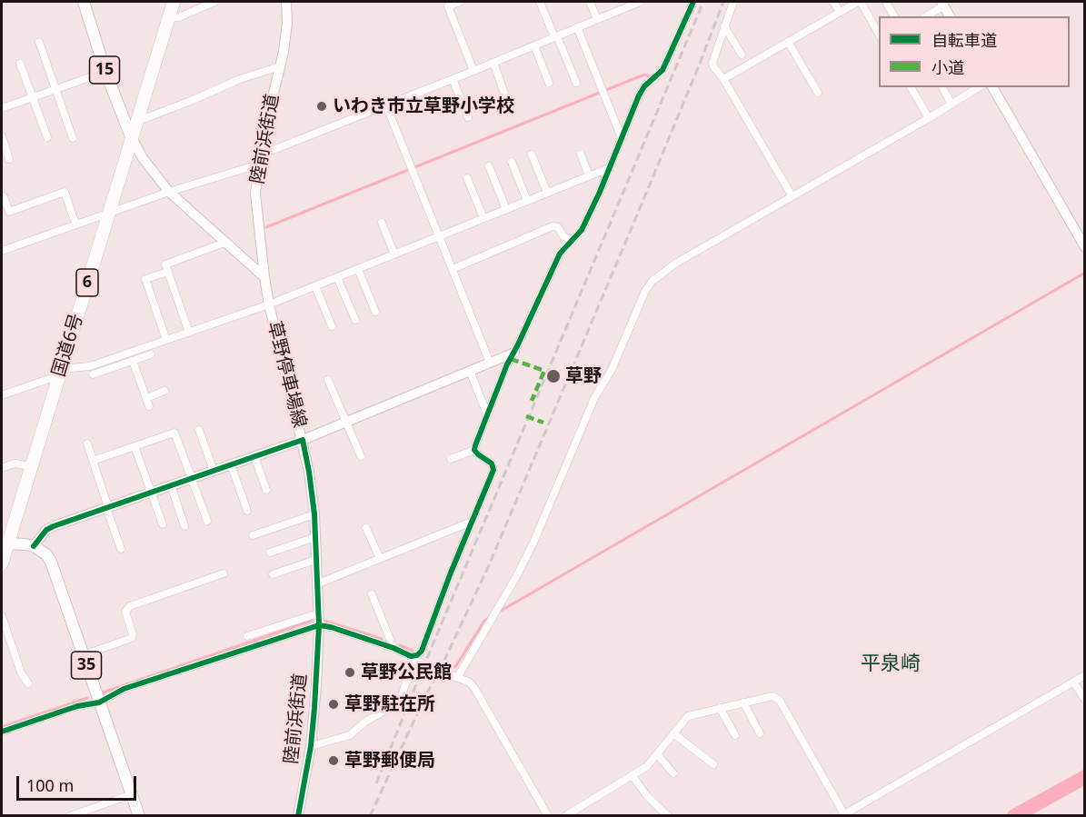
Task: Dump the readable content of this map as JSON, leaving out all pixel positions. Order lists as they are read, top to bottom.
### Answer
{
  "streets": {
    "highway": ["6", "国道6号"],
    "main road": ["15", "35"],
    "street": ["陸前浜街道", "草野停車場線"]
  },
  "crossings": [
    ["15", "国道6号"],
    ["陸前浜街道", "草野停車場線"]
  ],
  "districts": ["平泉崎"],
  "places": [
    "いわき市立草野小学校",
    "草野",
    "草野公民館",
    "草野駐在所",
    "草野郵便局"
  ],
  "legend": ["自転車道", "小道"],
  "scale_bar": "100 m"
}
